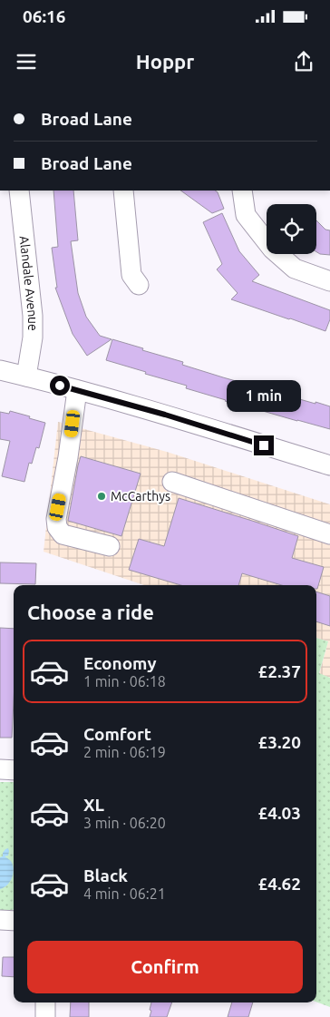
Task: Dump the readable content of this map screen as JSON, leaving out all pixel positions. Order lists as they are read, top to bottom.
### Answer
{
  "streets": {
    "street": ["Alandale Avenue"]
  },
  "places": ["McCarthys"],
  "page": {
    "status": "06:16",
    "header": "Hoppr",
    "banner": ["Broad Lane", "Broad Lane"],
    "bubble": "1 min",
    "heading": "Choose a ride",
    "list": [
      {
        "name": "Economy",
        "note": "1 min · 06:18",
        "value": "£2.37"
      },
      {
        "name": "Comfort",
        "note": "2 min · 06:19",
        "value": "£3.20"
      },
      {
        "name": "XL",
        "note": "3 min · 06:20",
        "value": "£4.03"
      },
      {
        "name": "Black",
        "note": "4 min · 06:21",
        "value": "£4.62"
      }
    ],
    "buttons": "Confirm"
  }
}
